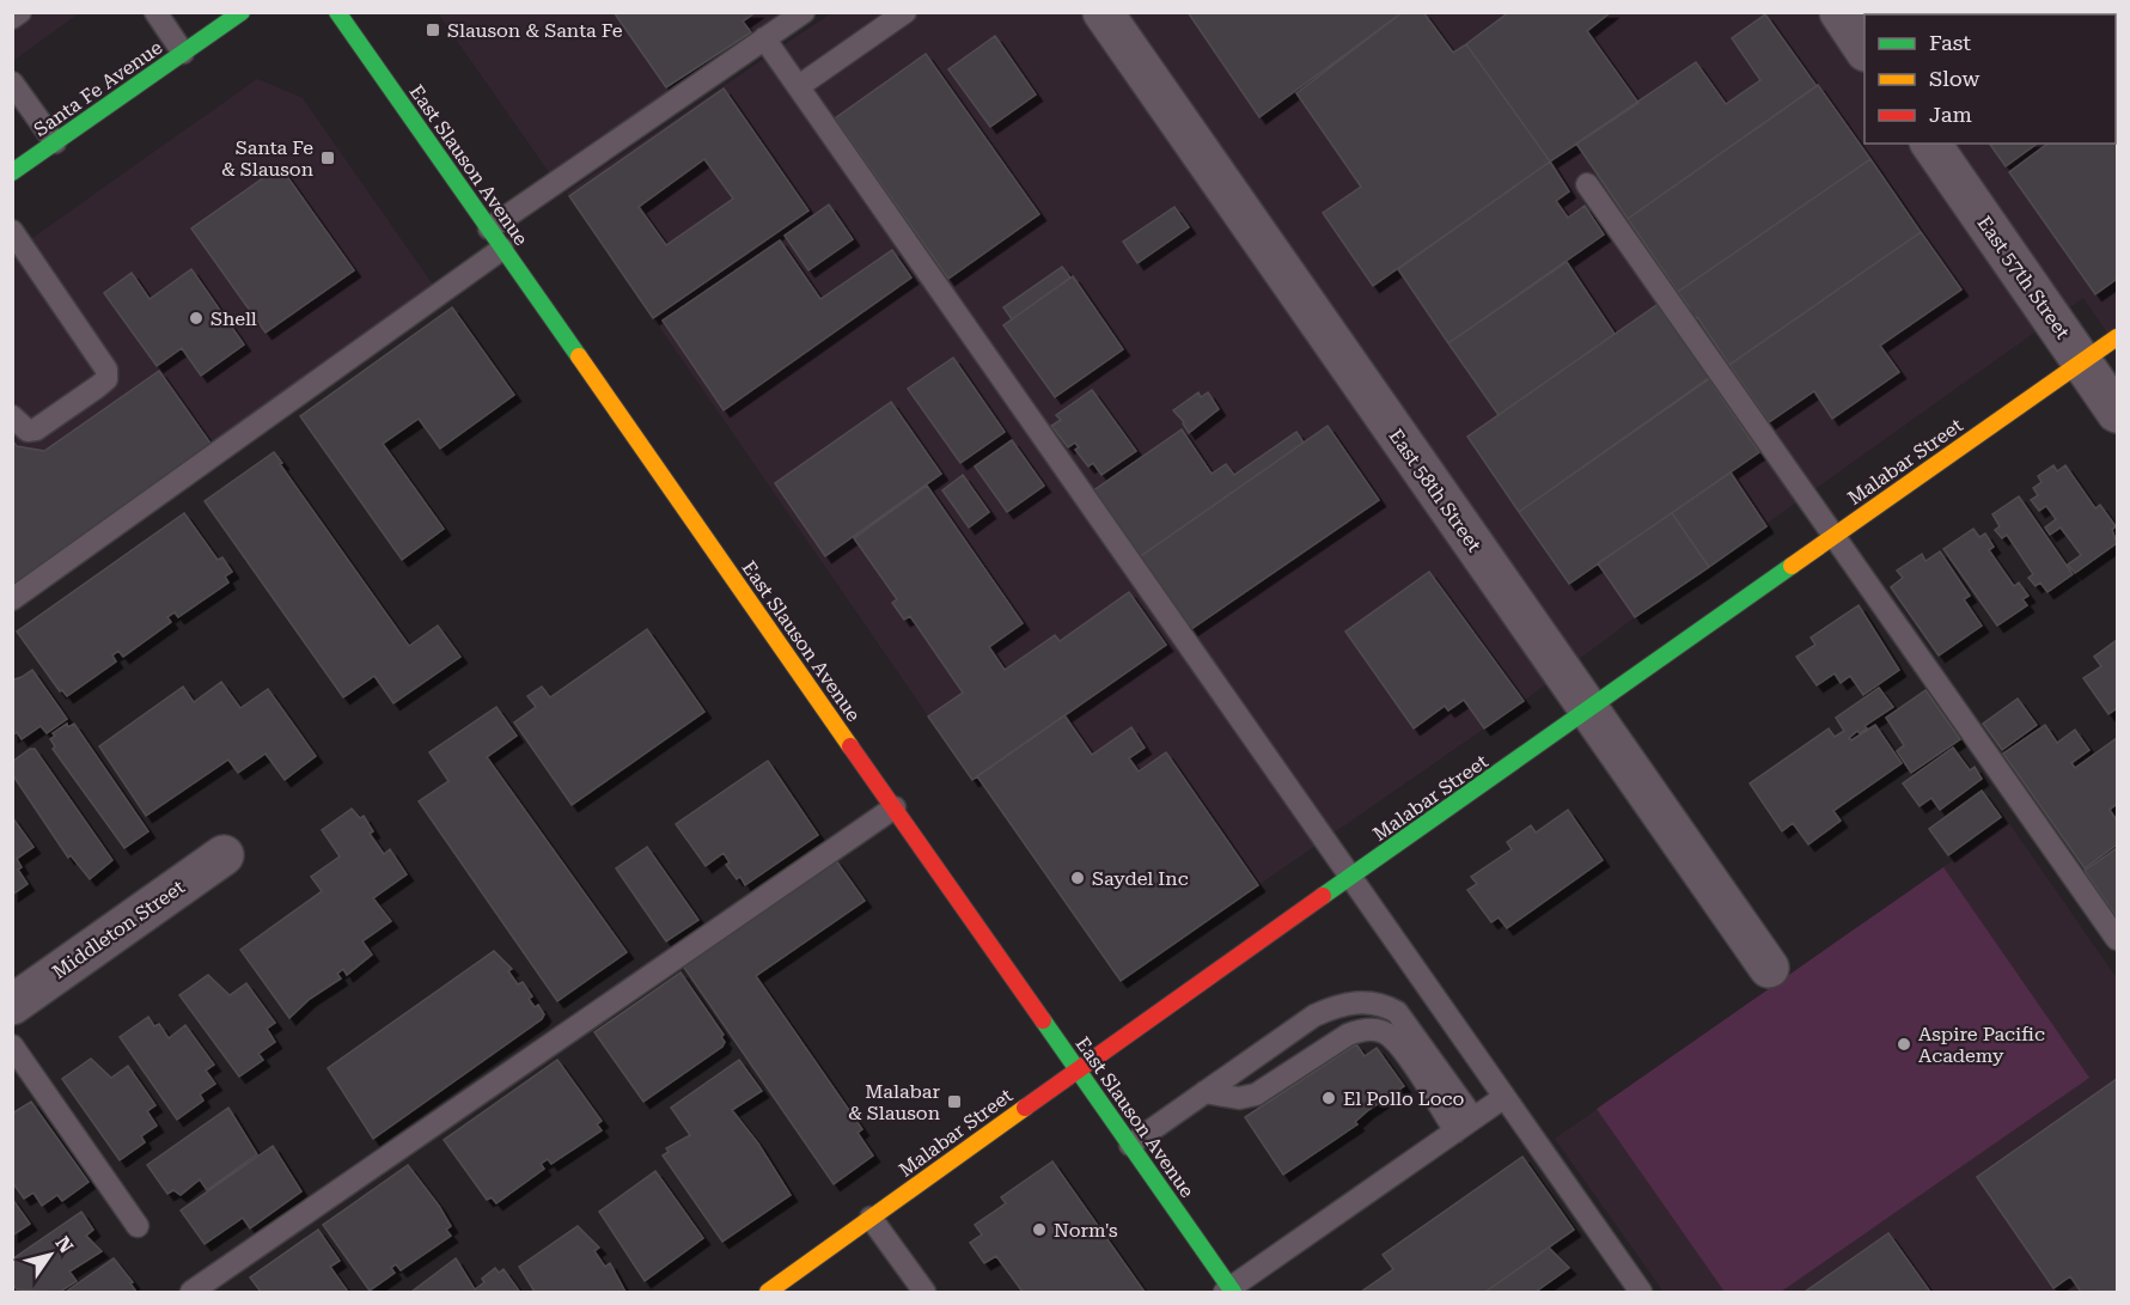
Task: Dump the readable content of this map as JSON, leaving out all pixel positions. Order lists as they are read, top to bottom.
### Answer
{
  "streets": {
    "main road": ["Santa Fe Avenue", "East Slauson Avenue", "Malabar Street"],
    "street": ["East 57th Street", "East 58th Street", "Middleton Street"]
  },
  "crossings": [
    ["East Slauson Avenue", "Malabar Street"],
    ["East 57th Street", "Malabar Street"],
    ["Malabar Street", "East 58th Street"]
  ],
  "places": {
    "transit": ["Slauson & Santa Fe", "Santa Fe & Slauson", "Malabar & Slauson"],
    "other": [
      "Shell",
      "Saydel Inc",
      "Aspire Pacific Academy",
      "El Pollo Loco",
      "Norm's"
    ]
  },
  "legend": ["Fast", "Slow", "Jam"],
  "north": "top right"
}
